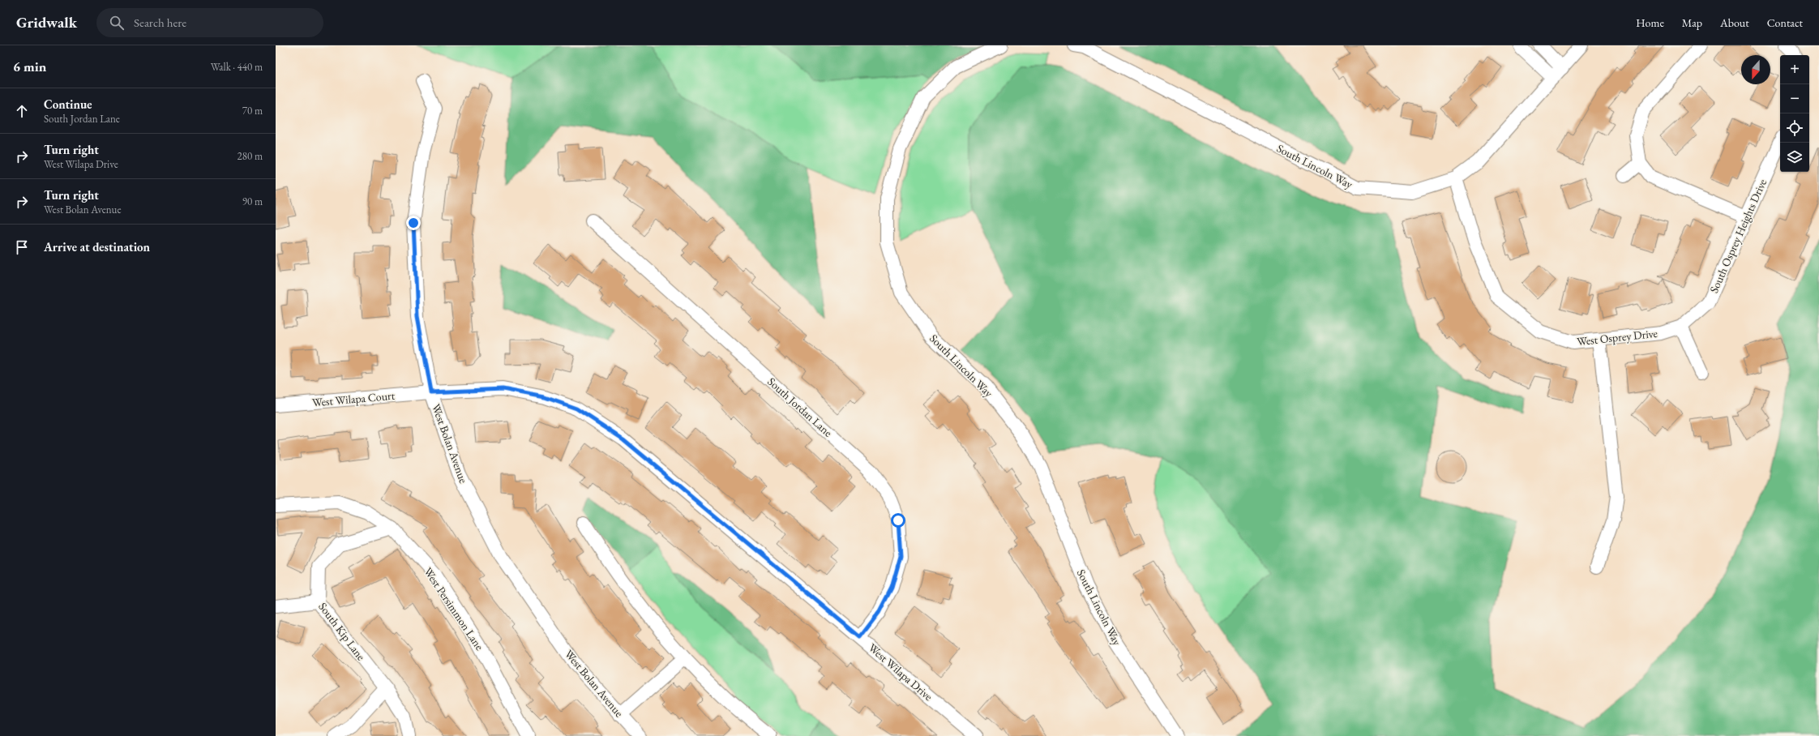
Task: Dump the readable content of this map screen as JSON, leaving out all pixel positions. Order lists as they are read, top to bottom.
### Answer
{
  "streets": {
    "street": [
      "South Lincoln Way",
      "South Osprey Heights Drive",
      "West Osprey Drive",
      "West Wilapa Court",
      "South Jordan Lane",
      "West Bolan Avenue",
      "West Persimmon Lane",
      "South Kip Lane",
      "West Wilapa Drive"
    ]
  },
  "crossings": [
    ["South Lincoln Way", "West Osprey Drive"],
    ["South Osprey Heights Drive", "West Osprey Drive"],
    ["West Wilapa Court", "West Bolan Avenue"],
    ["West Wilapa Court", "West Wilapa Drive"],
    ["South Jordan Lane", "West Wilapa Drive"],
    ["West Bolan Avenue", "West Wilapa Drive"],
    ["West Persimmon Lane", "South Kip Lane"]
  ],
  "north": "bottom",
  "page": {
    "header": "Gridwalk",
    "search": "Search here",
    "nav": [
      "Home",
      "Map",
      "About",
      "Contact"
    ],
    "heading": ["6 min", "Walk · 440 m"],
    "map_buttons": ["+", "−"],
    "list": [
      ["Continue", "South Jordan Lane", "70 m"],
      ["Turn right", "West Wilapa Drive", "280 m"],
      ["Turn right", "West Bolan Avenue", "90 m"],
      "Arrive at destination"
    ]
  }
}
